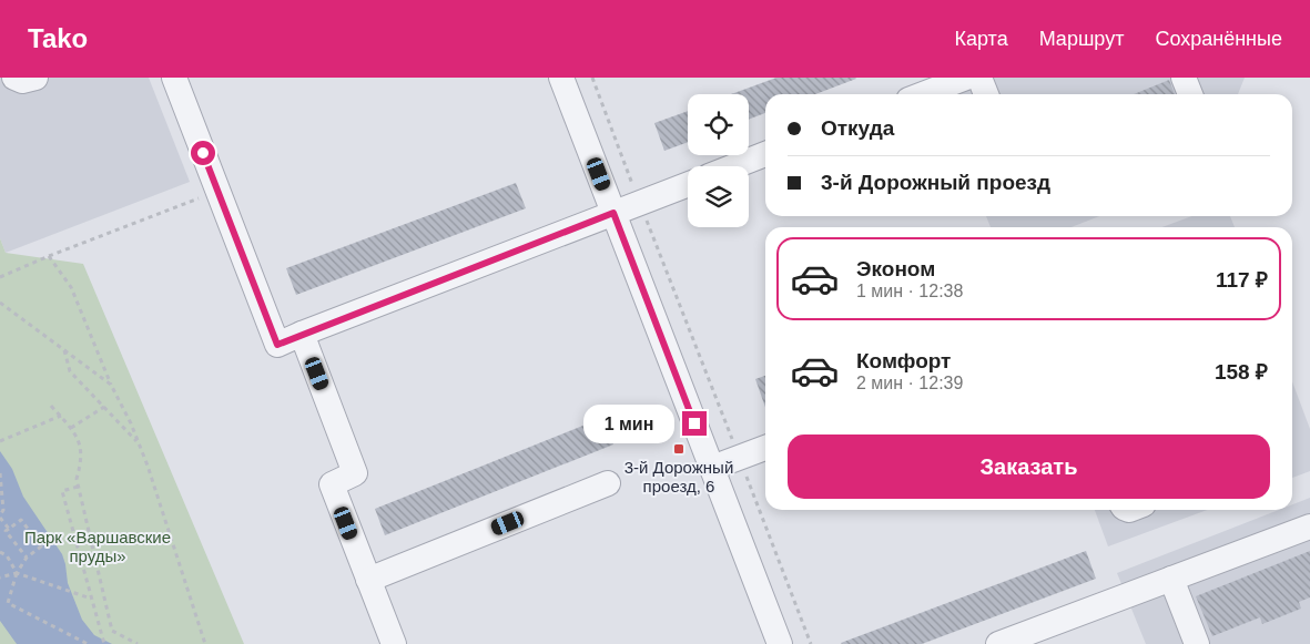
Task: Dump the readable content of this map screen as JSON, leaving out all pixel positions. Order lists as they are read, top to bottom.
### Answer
{
  "parks": ["Парк «Варшавские пруды»"],
  "places": {
    "transit": ["3-й Дорожный проезд, 6"]
  },
  "page": {
    "header": "Tako",
    "nav": ["Карта", "Маршрут", "Сохранённые"],
    "banner": ["Откуда", "3-й Дорожный проезд"],
    "list": [
      {
        "name": "Эконом",
        "note": "1 мин · 12:38",
        "value": "117 ₽"
      },
      {
        "name": "Комфорт",
        "note": "2 мин · 12:39",
        "value": "158 ₽"
      }
    ],
    "bubble": "1 мин",
    "buttons": "Заказать"
  }
}
